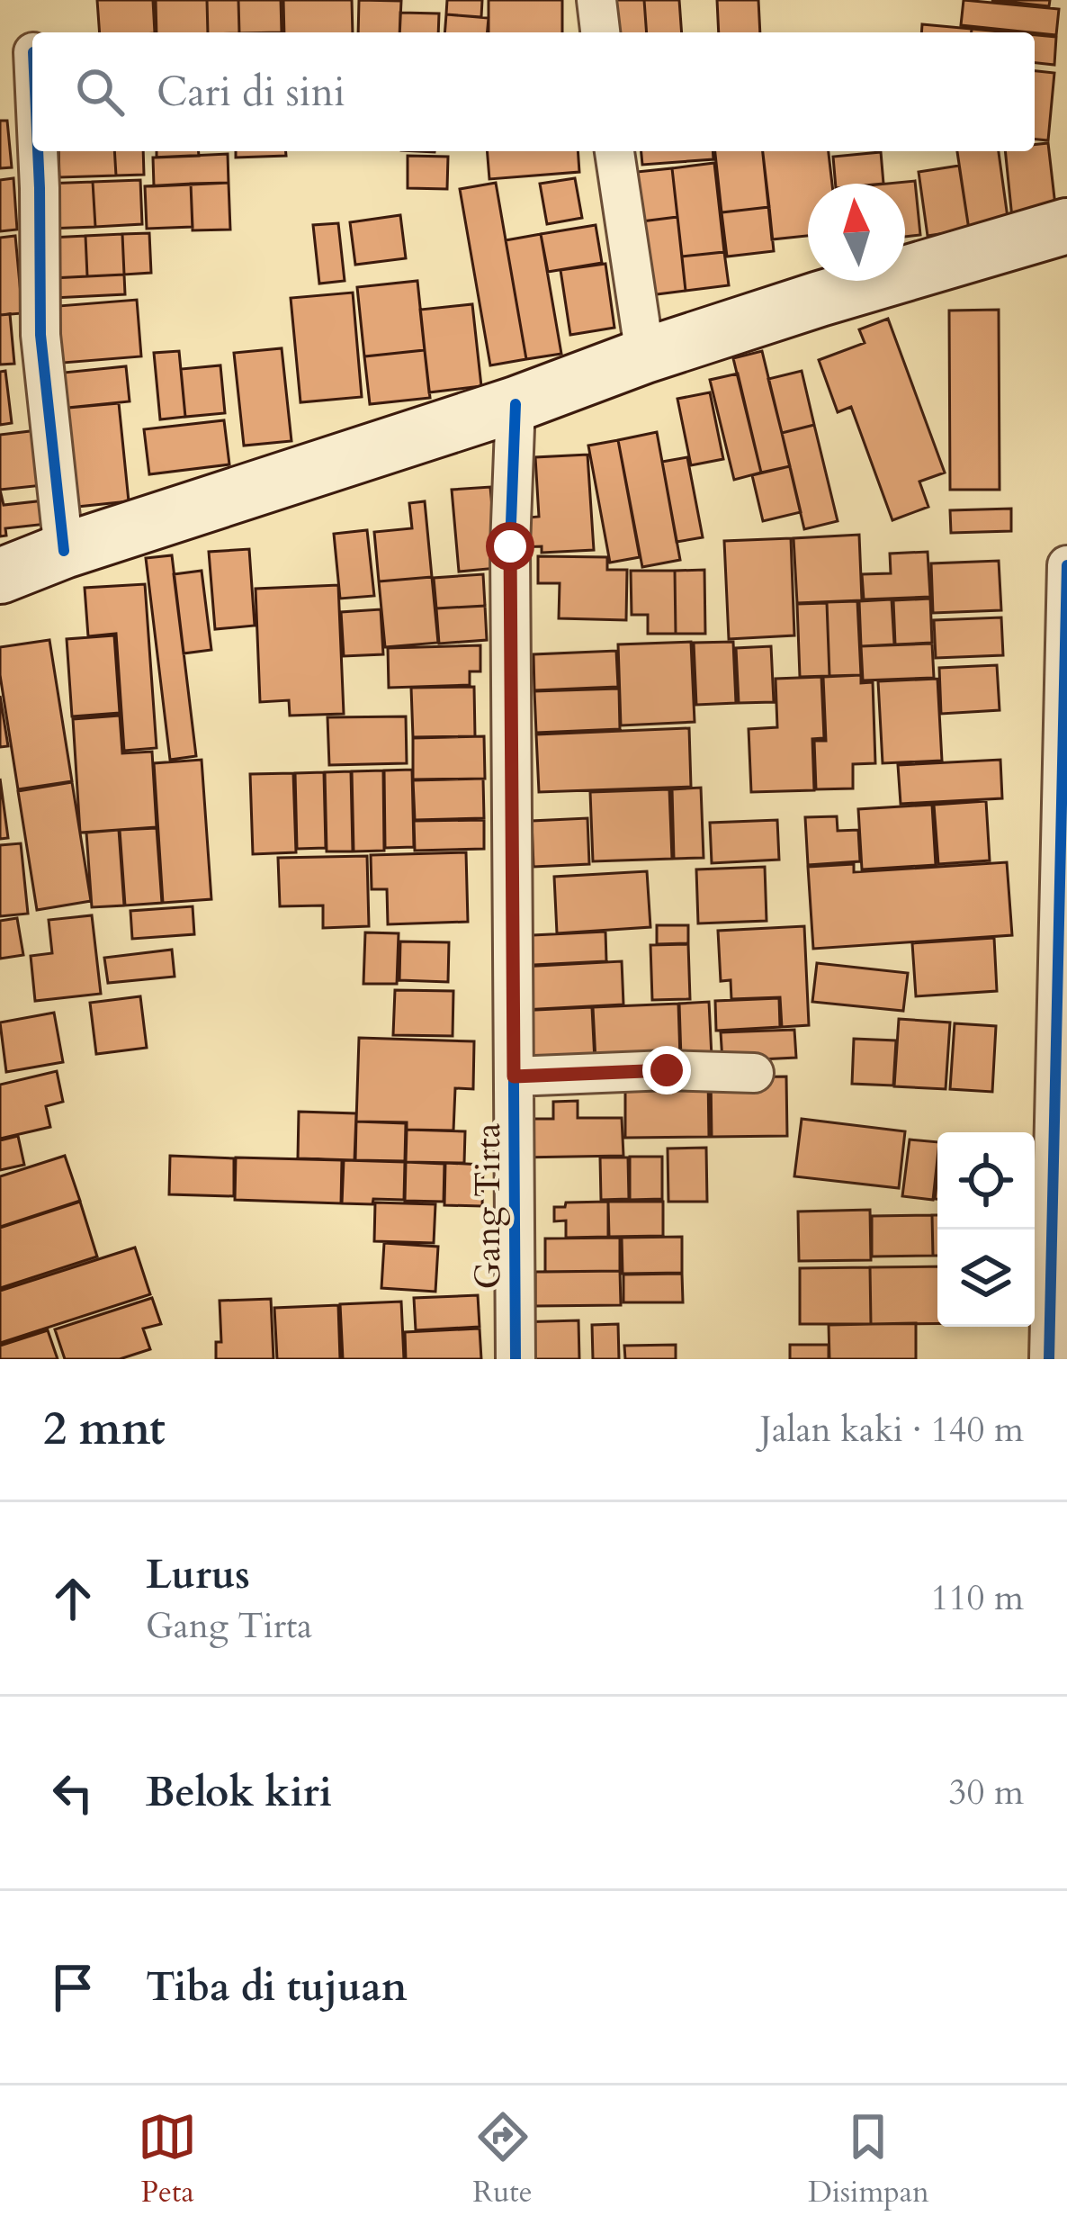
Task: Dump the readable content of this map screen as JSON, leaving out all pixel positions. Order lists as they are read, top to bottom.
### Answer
{
  "streets": {
    "street": ["Gang Tirta"]
  },
  "north": "top",
  "page": {
    "search": "Cari di sini",
    "heading": ["2 mnt", "Jalan kaki · 140 m"],
    "list": [
      ["Lurus", "Gang Tirta", "110 m"],
      ["Belok kiri", "30 m"],
      "Tiba di tujuan"
    ],
    "nav": ["Peta", "Rute", "Disimpan"]
  }
}
